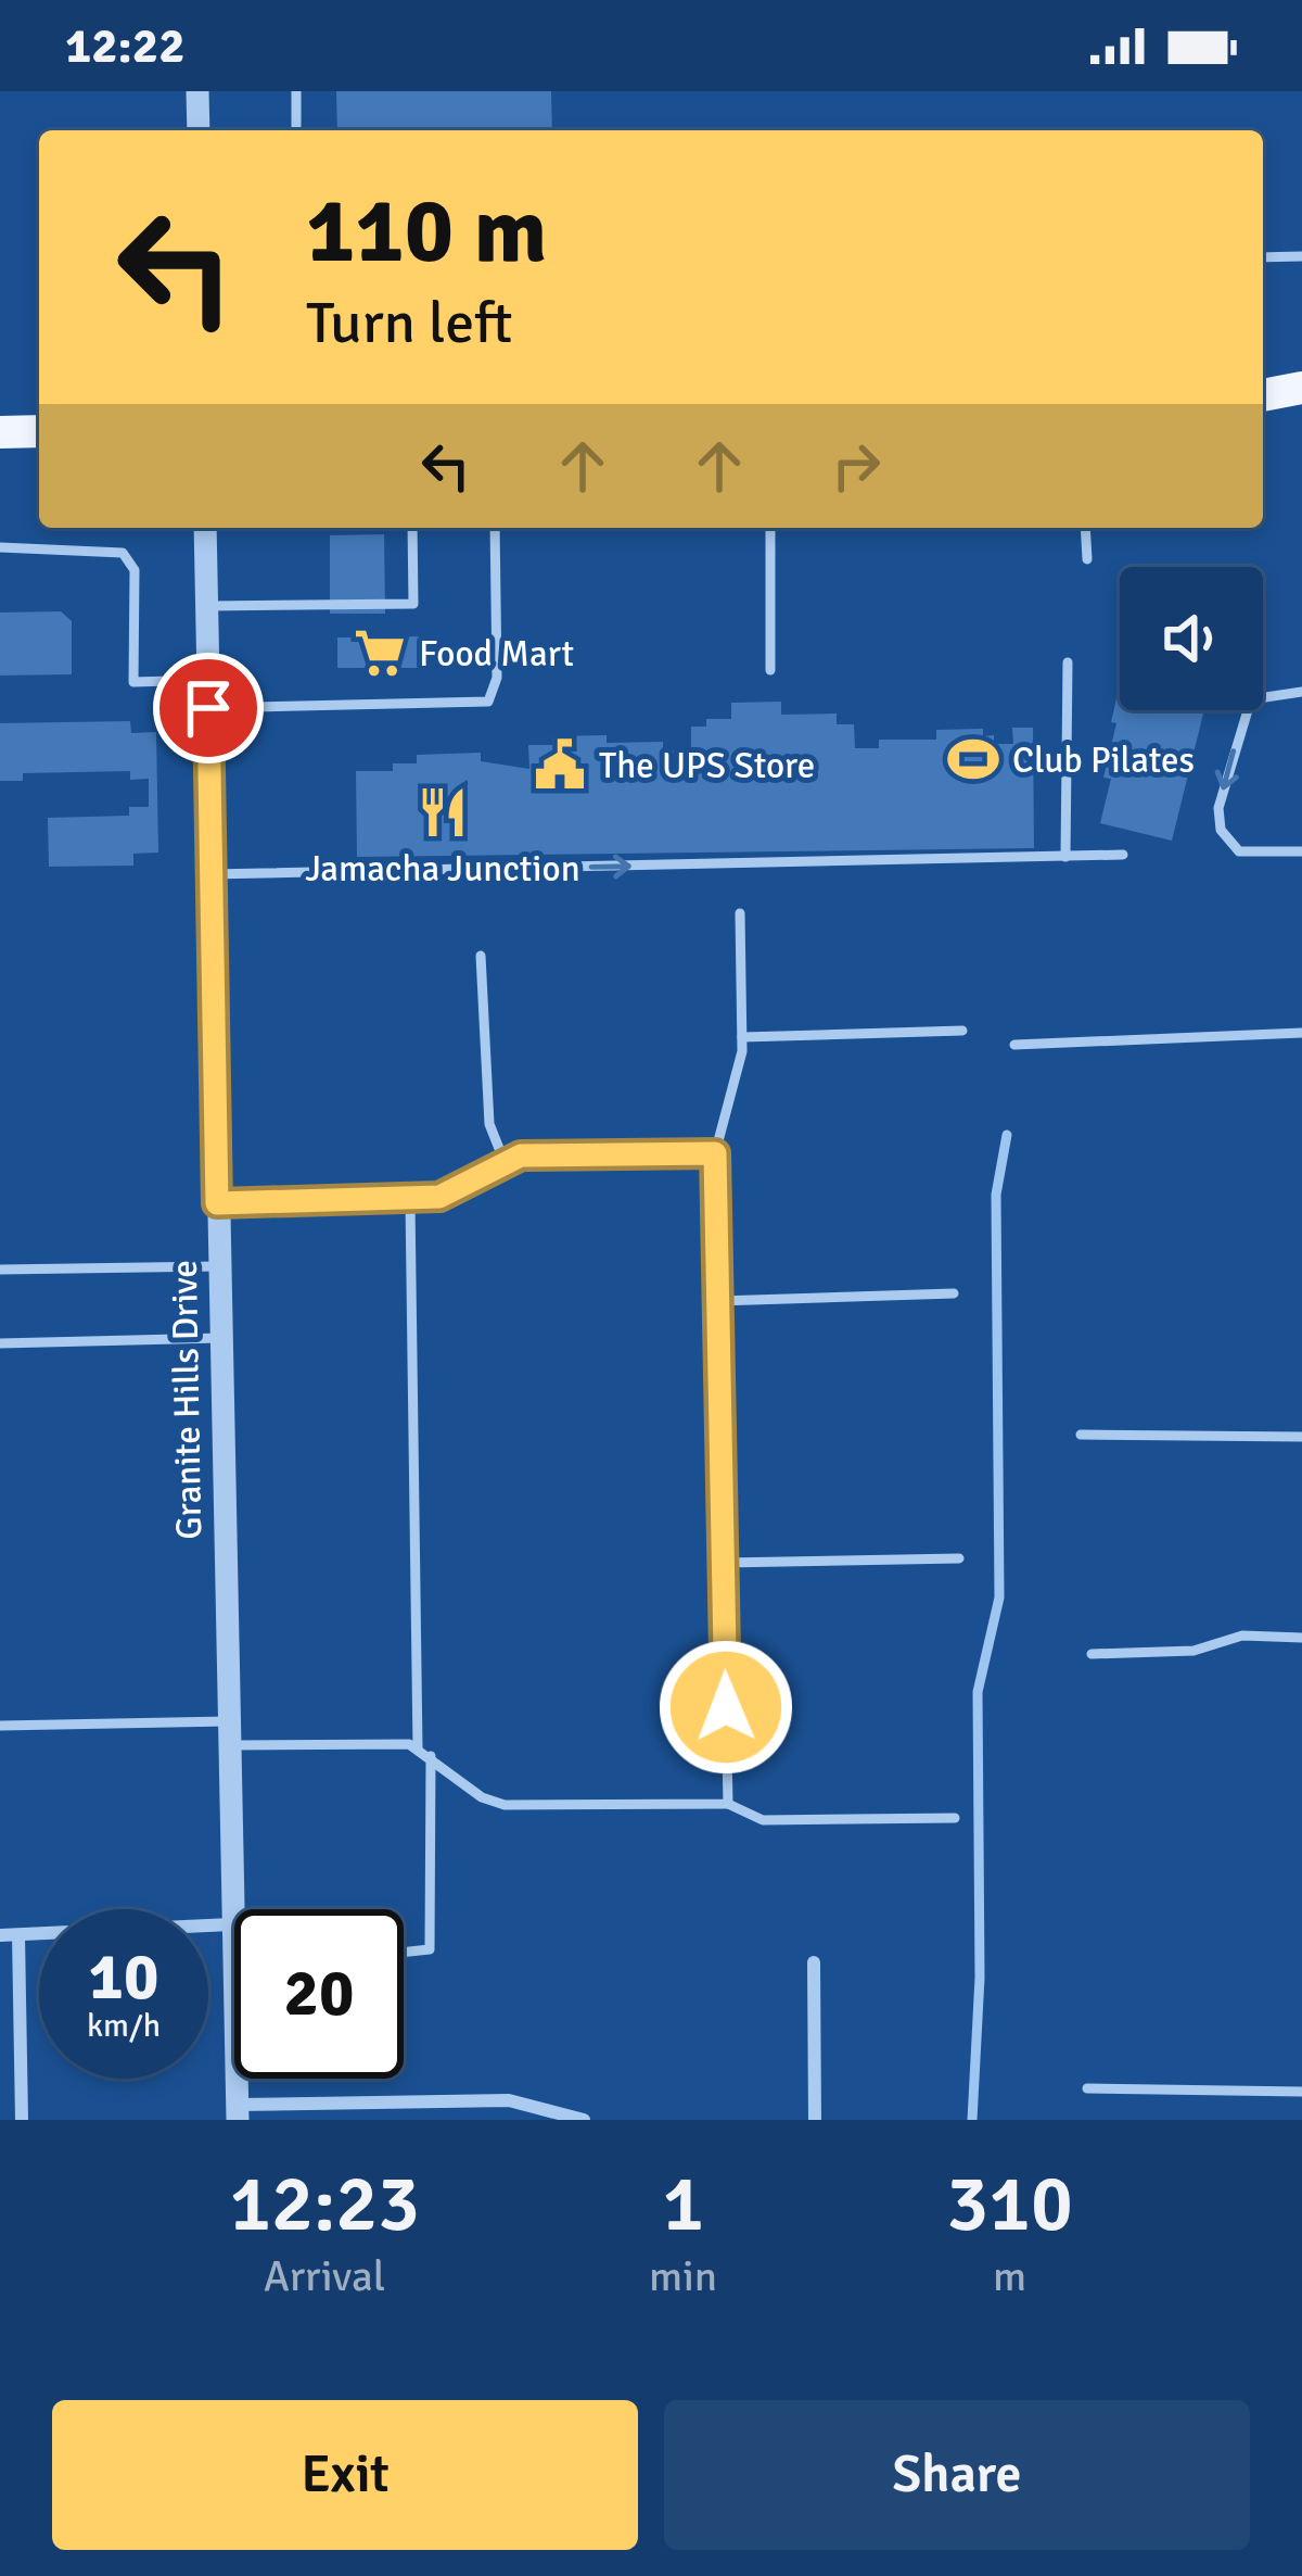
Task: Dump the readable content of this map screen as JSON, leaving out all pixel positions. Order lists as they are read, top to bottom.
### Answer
{
  "streets": {
    "street": ["Granite Hills Drive"]
  },
  "places": {
    "supermarket": ["Food Mart"],
    "sports": ["Club Pilates"],
    "public building": ["The UPS Store"],
    "restaurant": ["Jamacha Junction"]
  },
  "page": {
    "status": "12:22",
    "turn": ["110 m", "Turn left"],
    "speed": "10 km/h",
    "limit": "20",
    "eta": [
      "12:23",
      "Arrival",
      "1",
      "min",
      "310",
      "m"
    ],
    "buttons": ["Exit", "Share"]
  }
}
